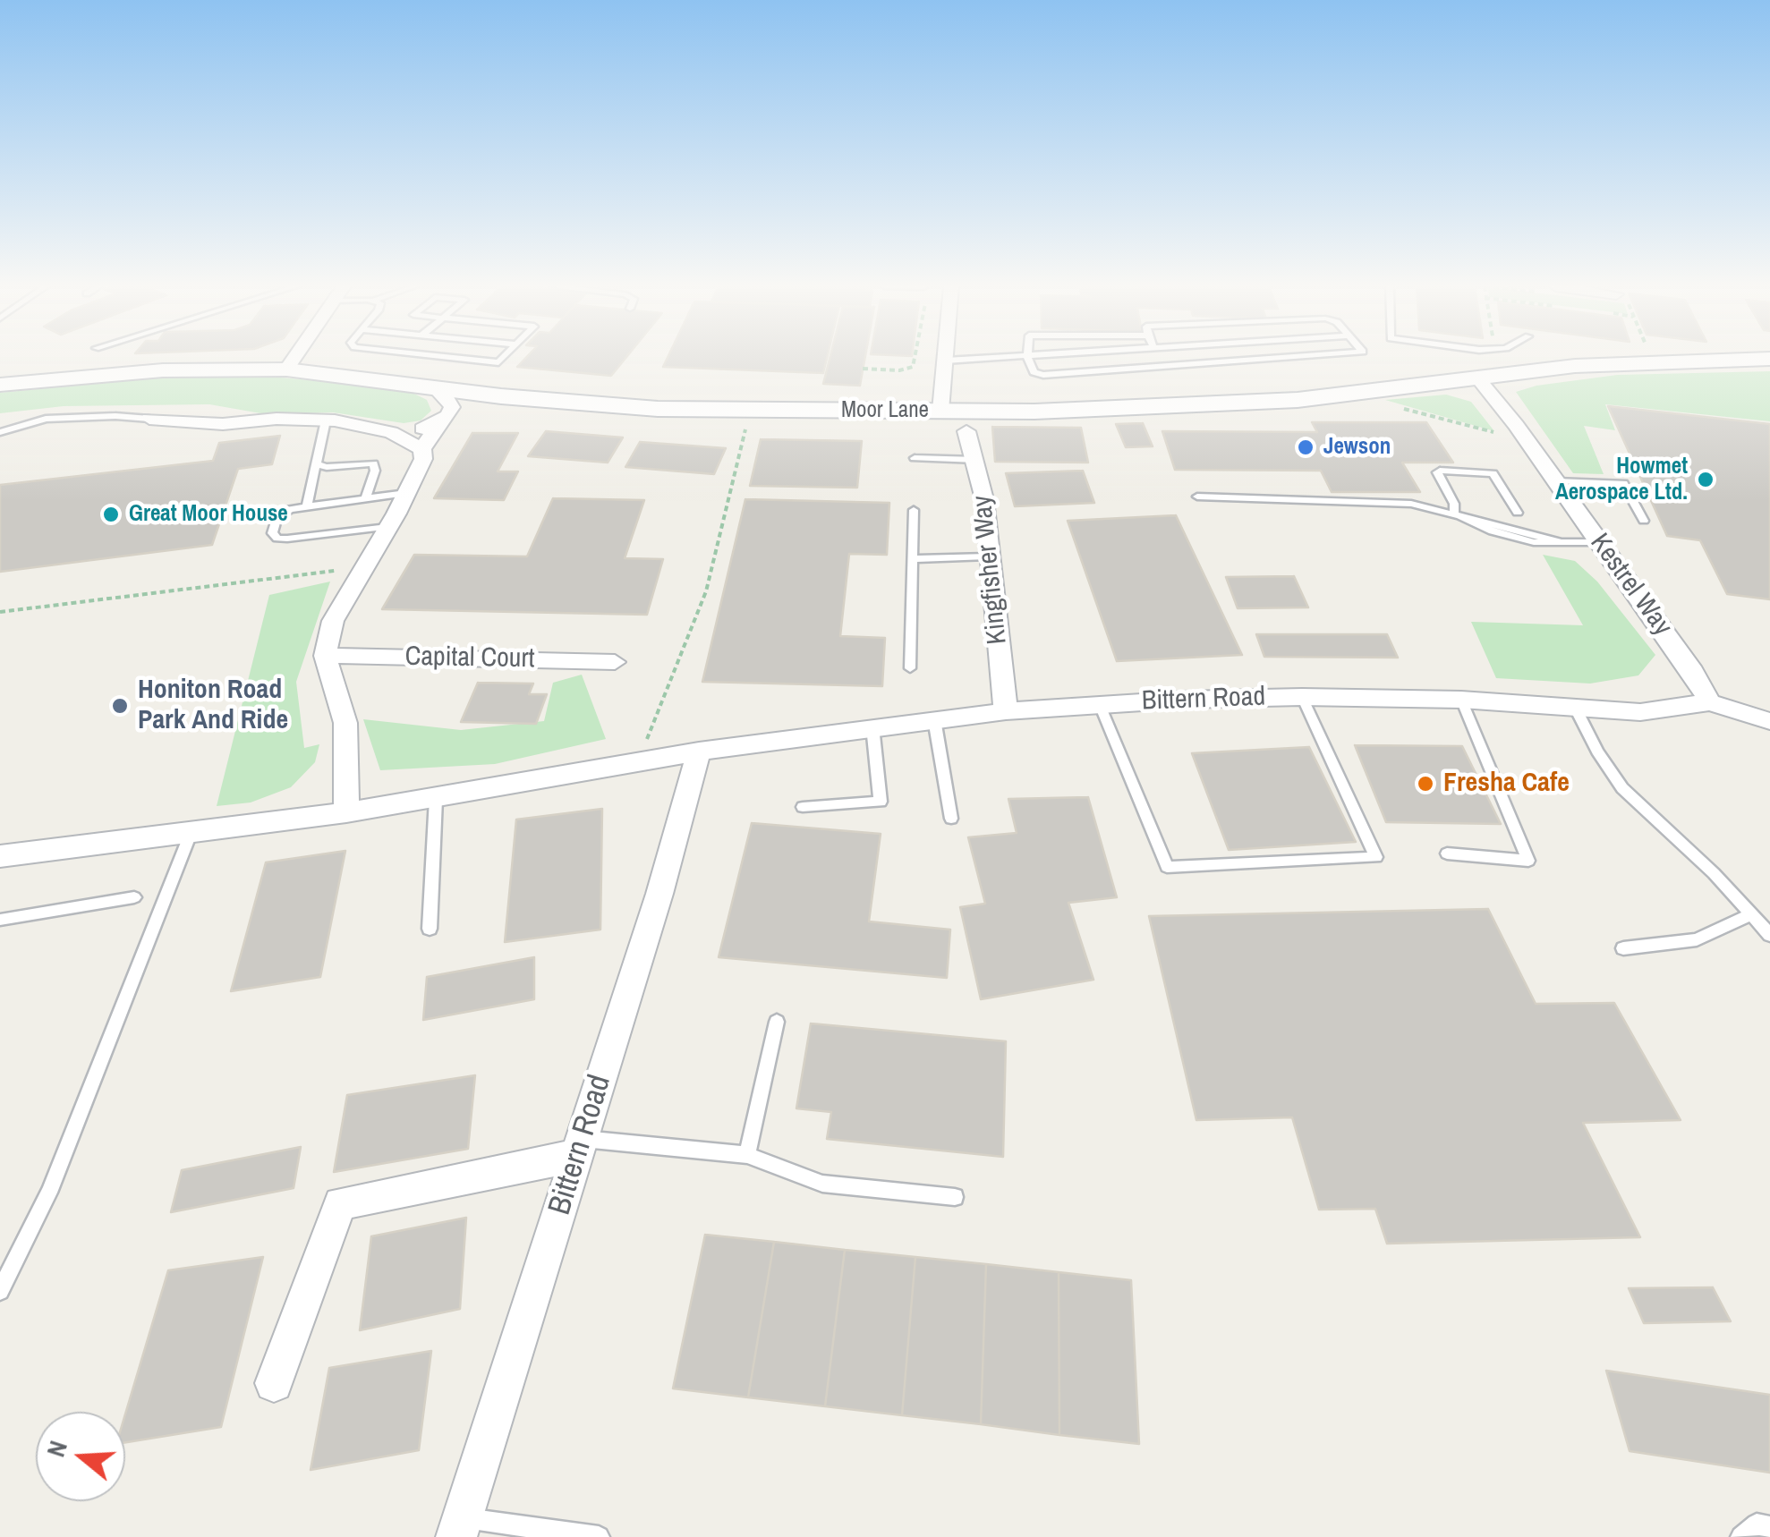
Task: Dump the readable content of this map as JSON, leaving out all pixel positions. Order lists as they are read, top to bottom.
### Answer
{
  "streets": {
    "main road": ["Moor Lane"],
    "street": [
      "Kingfisher Way",
      "Kestrel Way",
      "Capital Court",
      "Bittern Road"
    ]
  },
  "crossings": [
    ["Moor Lane", "Kestrel Way"],
    ["Kingfisher Way", "Bittern Road"],
    ["Kestrel Way", "Bittern Road"]
  ],
  "places": [
    "Jewson",
    "Howmet Aerospace Ltd.",
    "Great Moor House",
    "Honiton Road Park And Ride",
    "Fresha Cafe"
  ],
  "north": "left"
}
